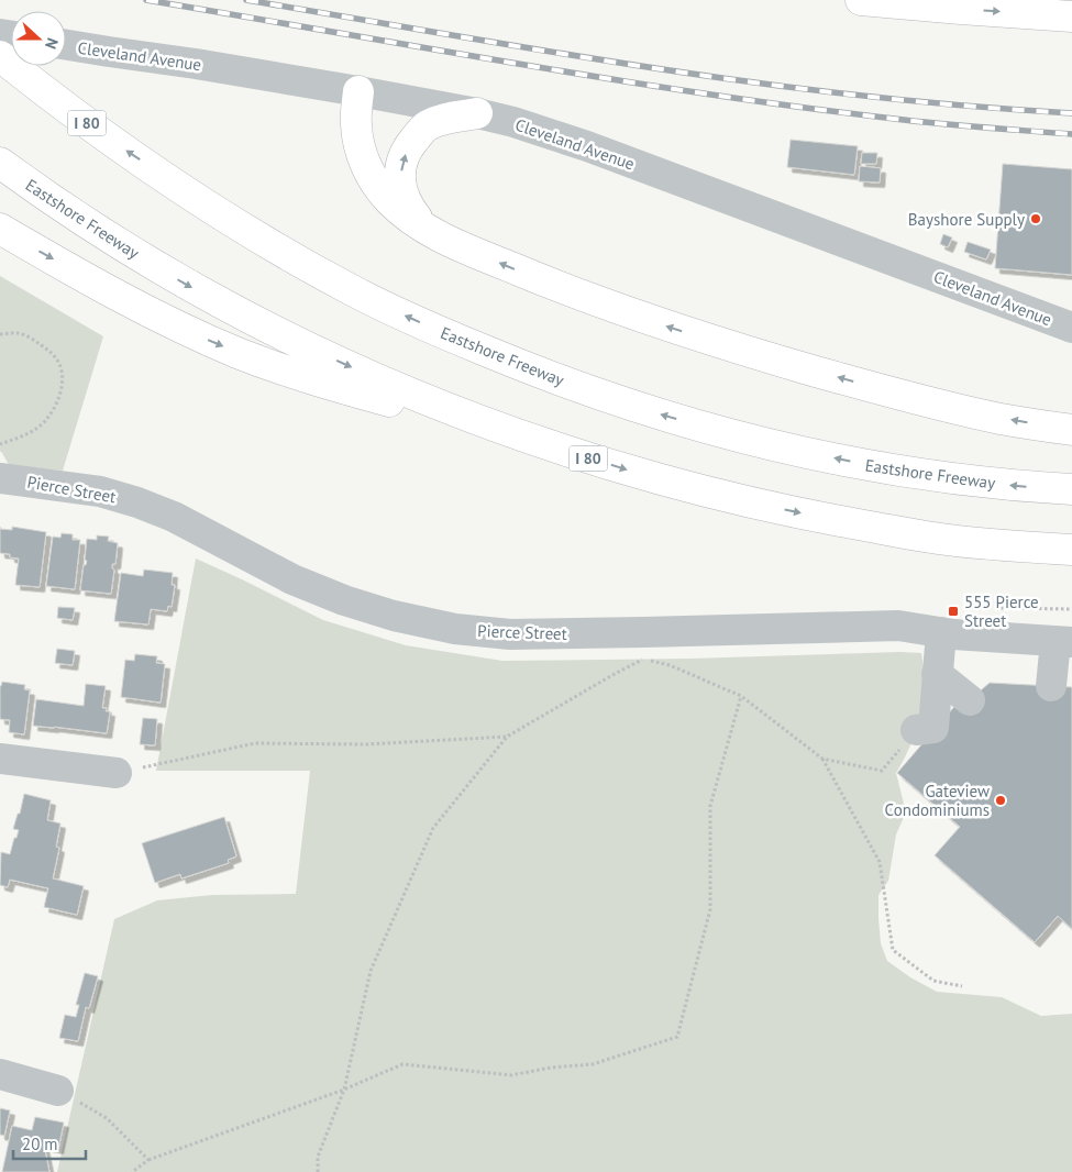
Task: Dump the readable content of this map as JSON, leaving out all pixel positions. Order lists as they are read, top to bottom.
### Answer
{
  "streets": {
    "highway": ["I 80", "Eastshore Freeway"],
    "street": ["Cleveland Avenue", "Pierce Street"]
  },
  "places": {
    "other": ["Bayshore Supply", "Gateview Condominiums"],
    "transit": ["555 Pierce Street"]
  },
  "scale_bar": "20 m",
  "north": "right"
}
